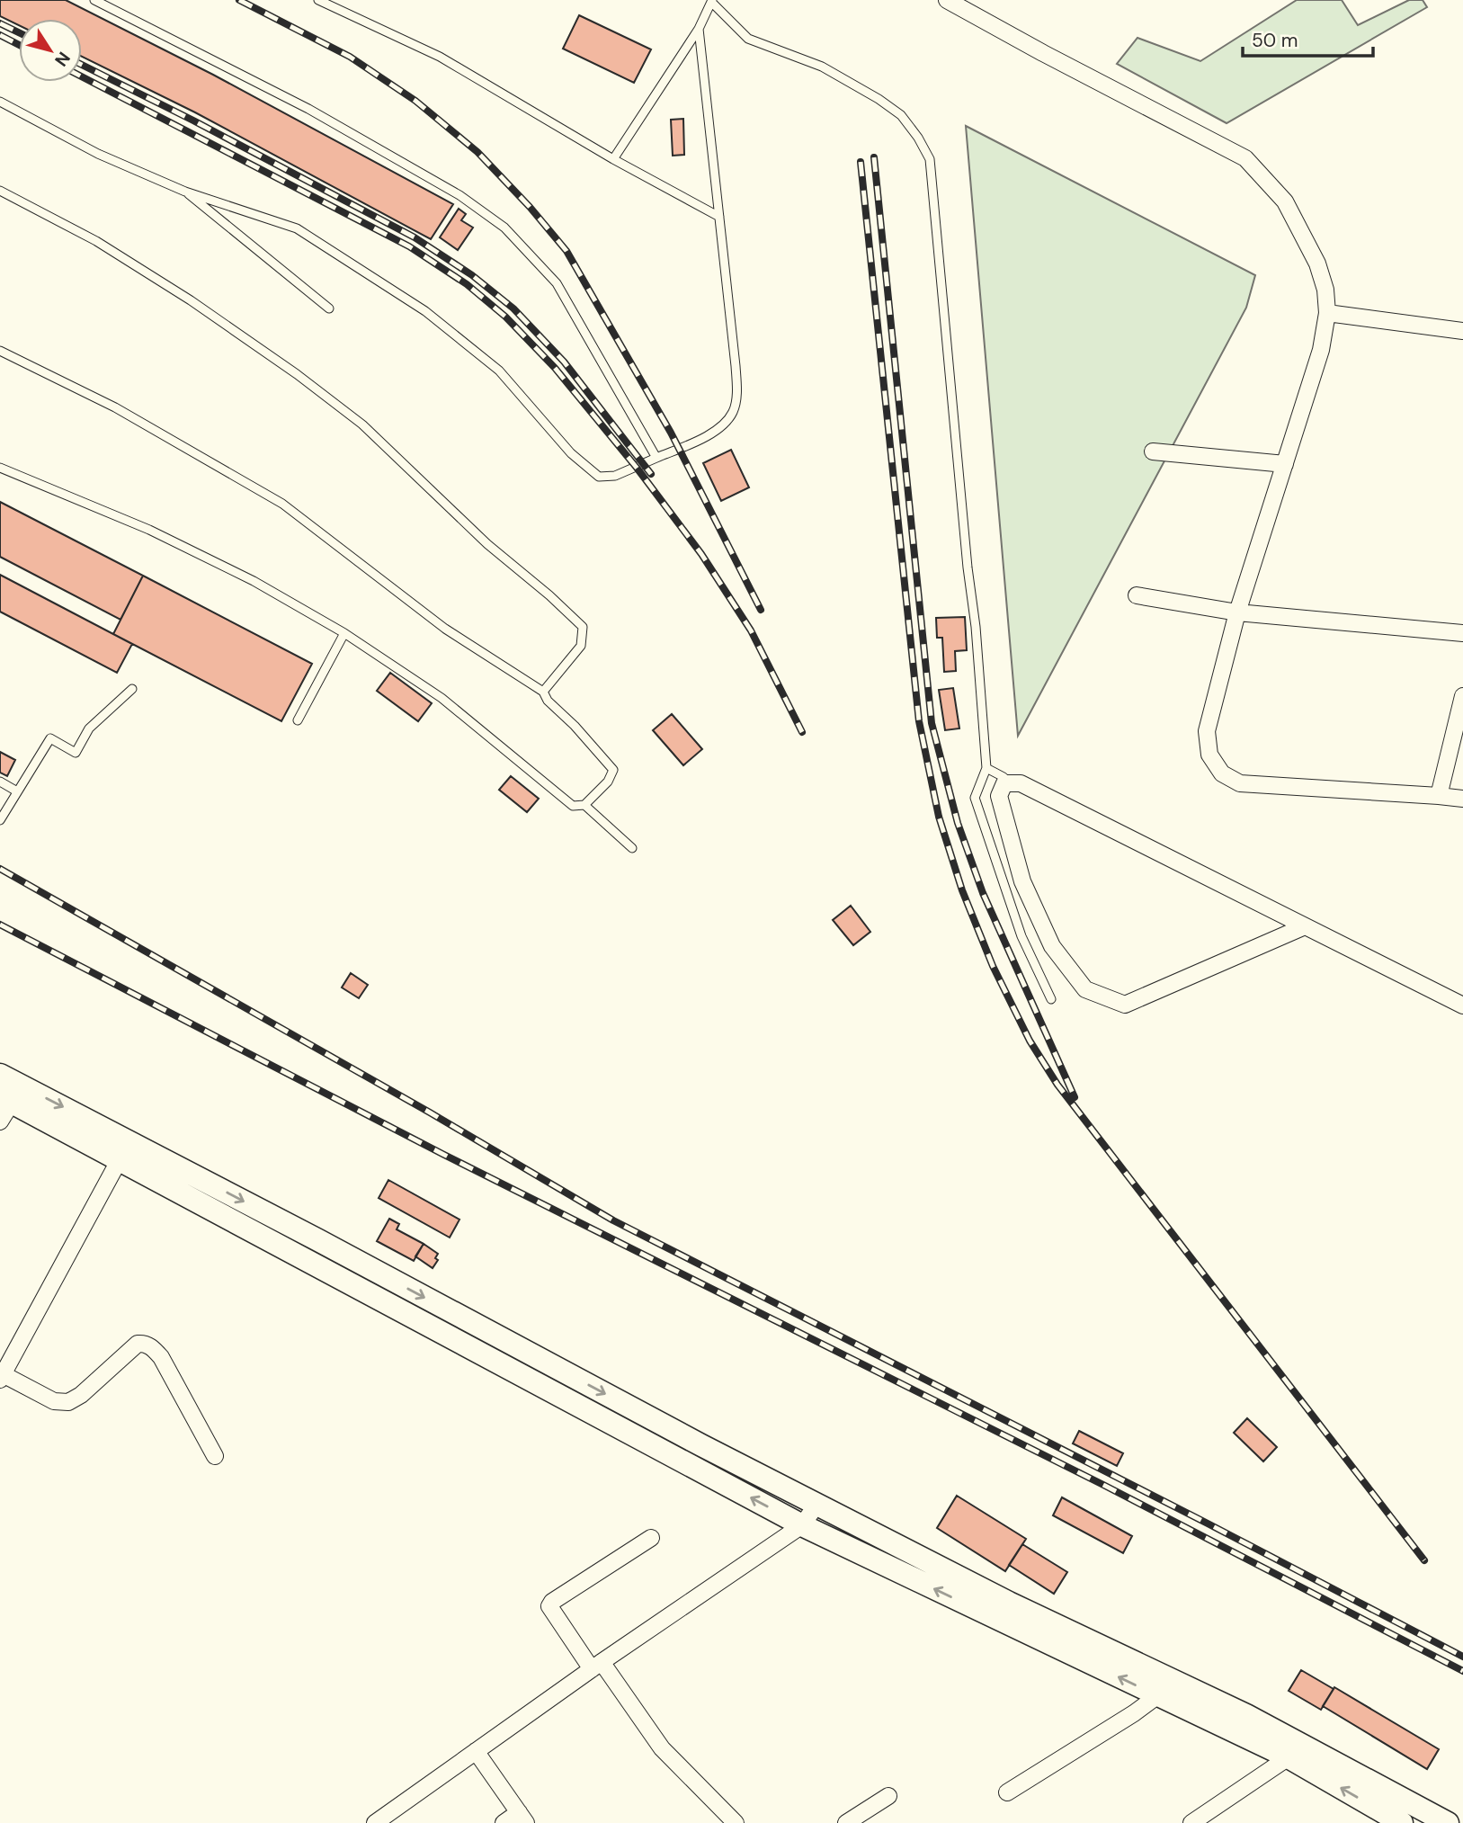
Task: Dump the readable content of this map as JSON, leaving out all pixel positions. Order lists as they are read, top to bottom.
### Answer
{
  "scale_bar": "50 m",
  "north": "bottom right"
}
